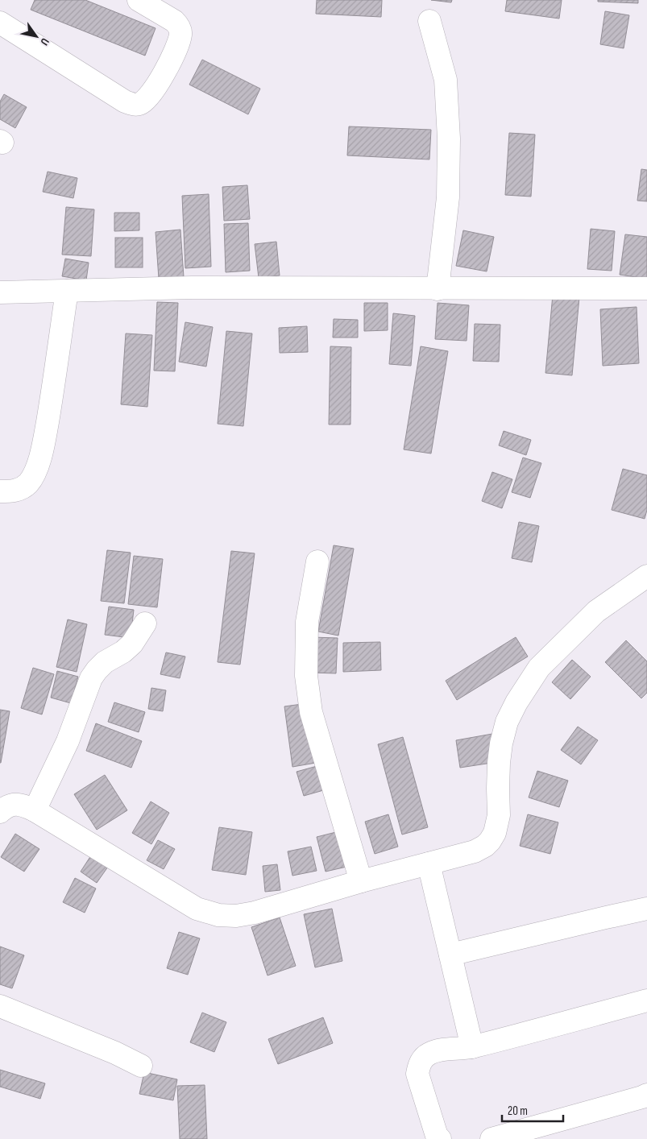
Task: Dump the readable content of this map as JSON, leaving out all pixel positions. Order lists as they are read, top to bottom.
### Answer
{
  "scale_bar": "20 m",
  "north": "bottom right"
}
